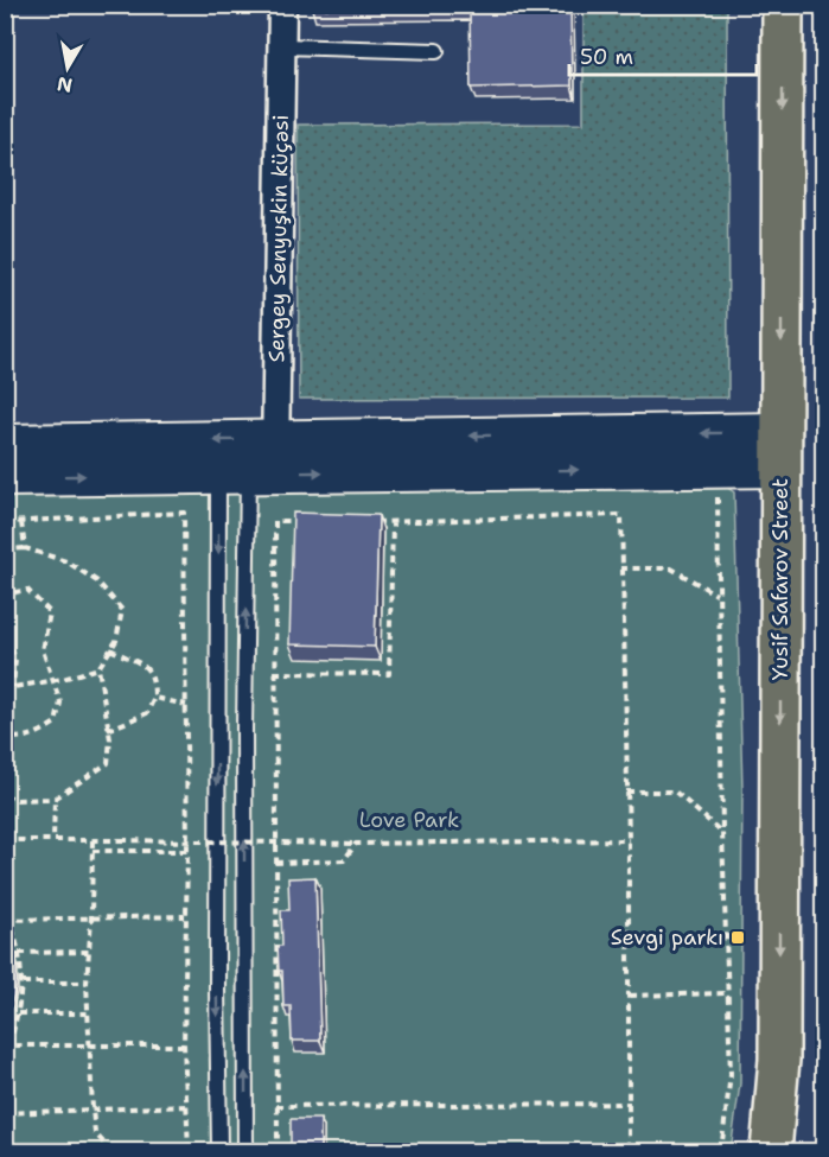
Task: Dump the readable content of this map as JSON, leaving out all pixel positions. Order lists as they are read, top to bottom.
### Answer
{
  "streets": {
    "highway": ["Yusif Safarov Street"],
    "street": ["Sergey Senyuşkin küçəsi"]
  },
  "one_way": ["Yusif Safarov Street"],
  "parks": ["Love Park"],
  "places": {
    "transit": ["Sevgi parkı"]
  },
  "scale_bar": "50 m",
  "north": "bottom"
}
